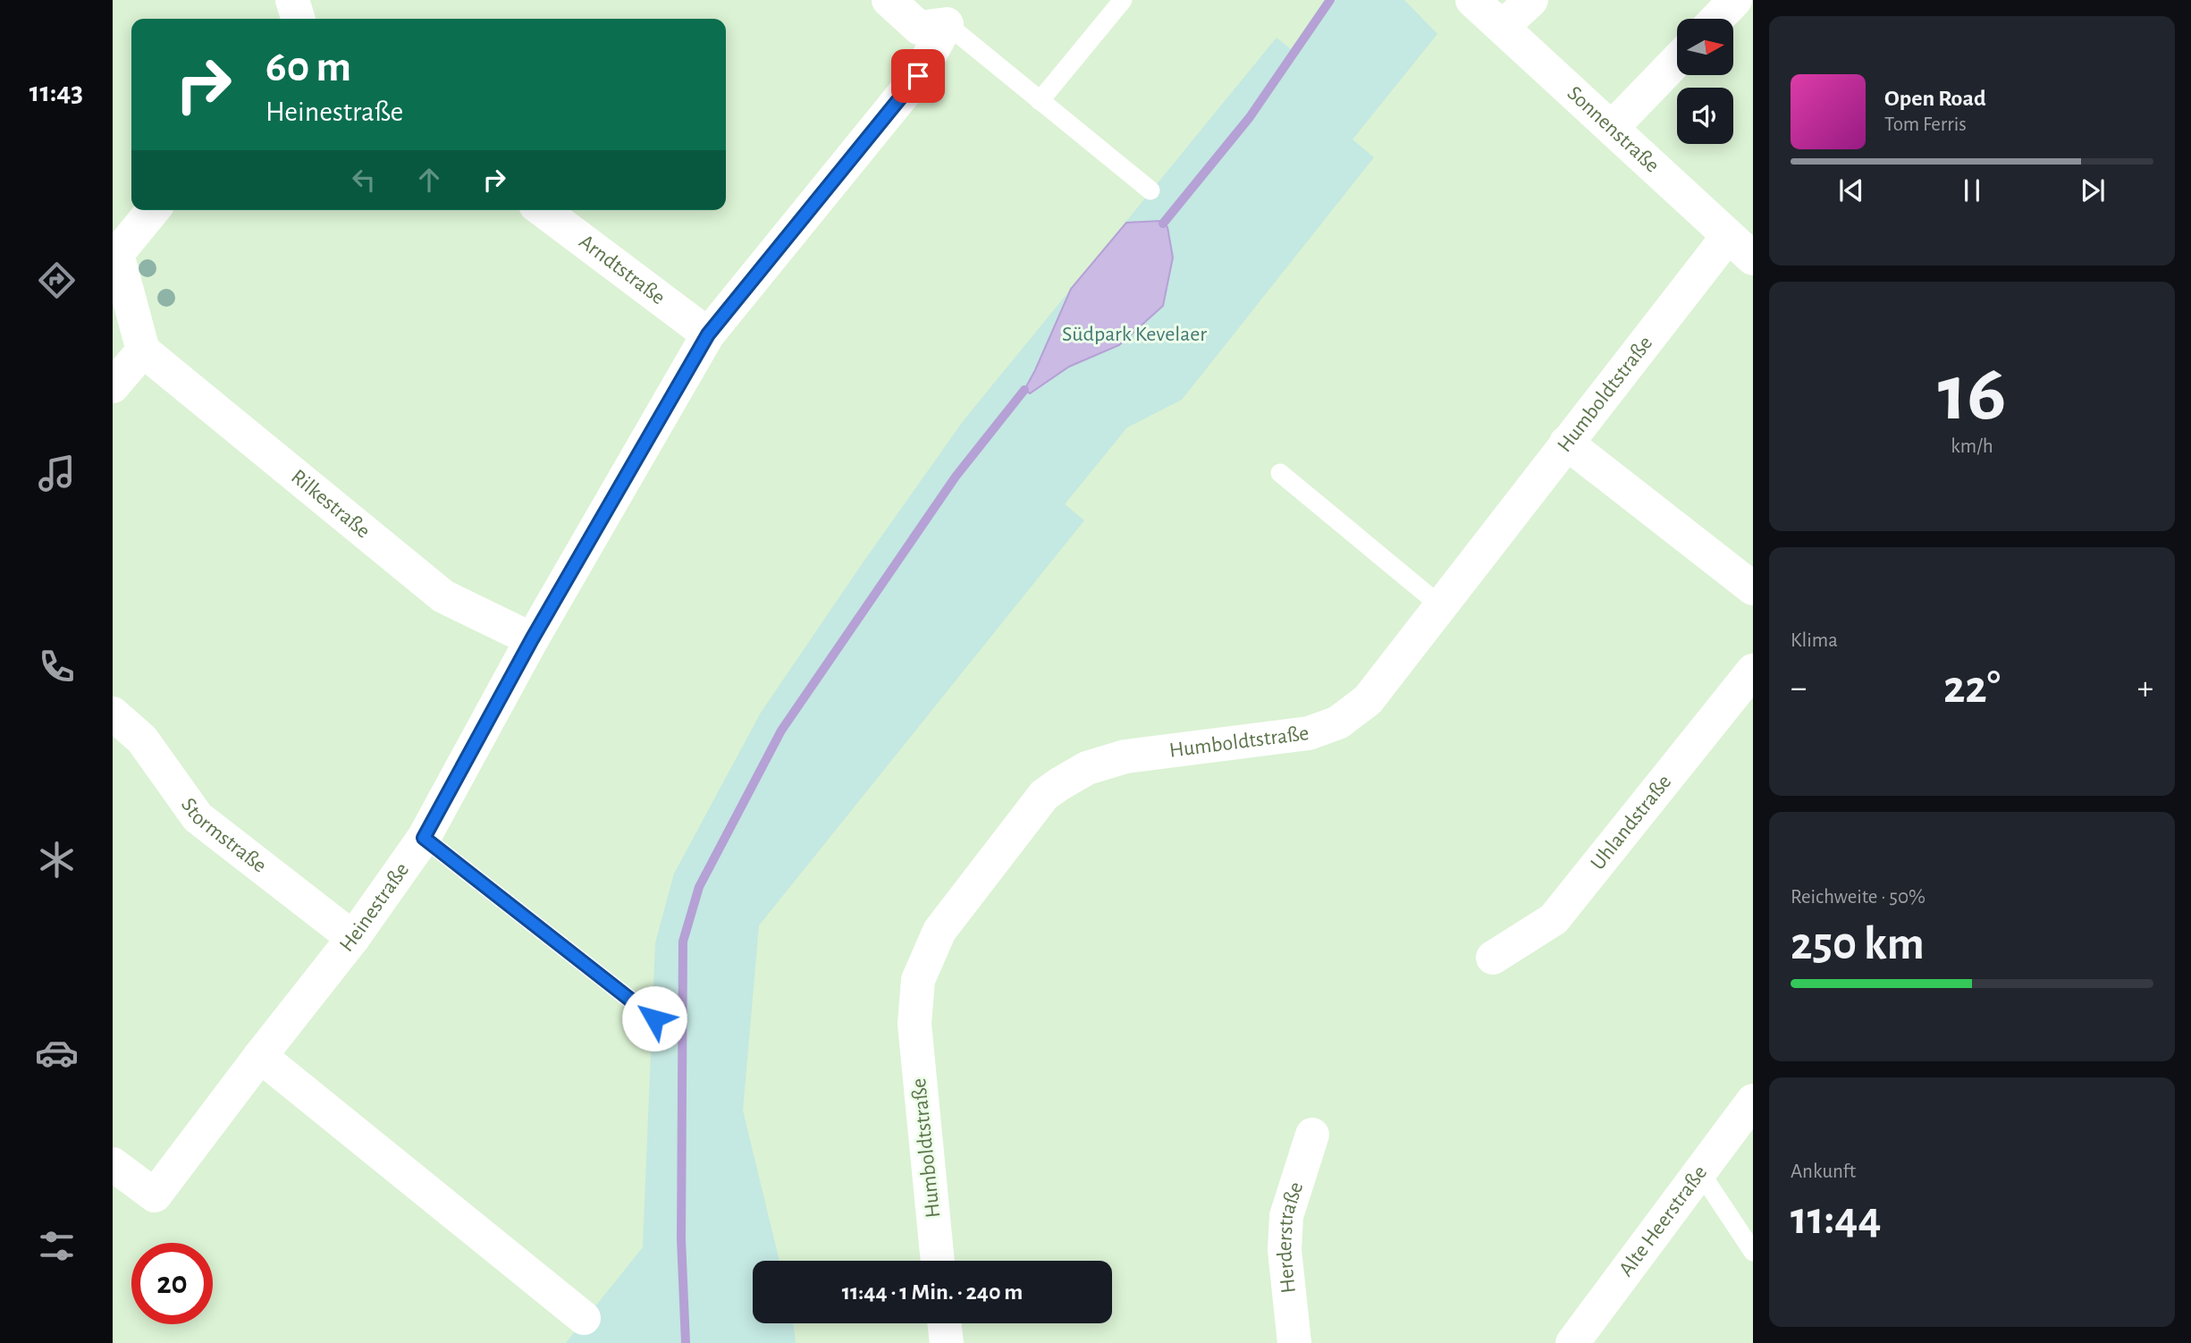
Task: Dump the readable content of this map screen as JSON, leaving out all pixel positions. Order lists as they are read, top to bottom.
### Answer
{
  "streets": {
    "street": [
      "Sonnenstraße",
      "Arndtstraße",
      "Humboldtstraße",
      "Rilkestraße",
      "Uhlandstraße",
      "Stormstraße",
      "Heinestraße",
      "Alte Heerstraße",
      "Herderstraße"
    ]
  },
  "crossings": [
    ["Sonnenstraße", "Humboldtstraße"],
    ["Arndtstraße", "Heinestraße"],
    ["Rilkestraße", "Heinestraße"],
    ["Stormstraße", "Heinestraße"]
  ],
  "parks": ["Südpark Kevelaer"],
  "north": "right",
  "page": {
    "tabs": "11:43",
    "turn": ["60 m", "Heinestraße"],
    "song": ["Open Road", "Tom Ferris"],
    "tile": [
      ["16", "km/h"],
      "Klima",
      ["Reichweite · 50%", "250 km"],
      ["Ankunft", "11:44"]
    ],
    "heat": ["−", "22°", "+"],
    "limit": "20",
    "trip": "11:44 · 1 Min. · 240 m"
  }
}
